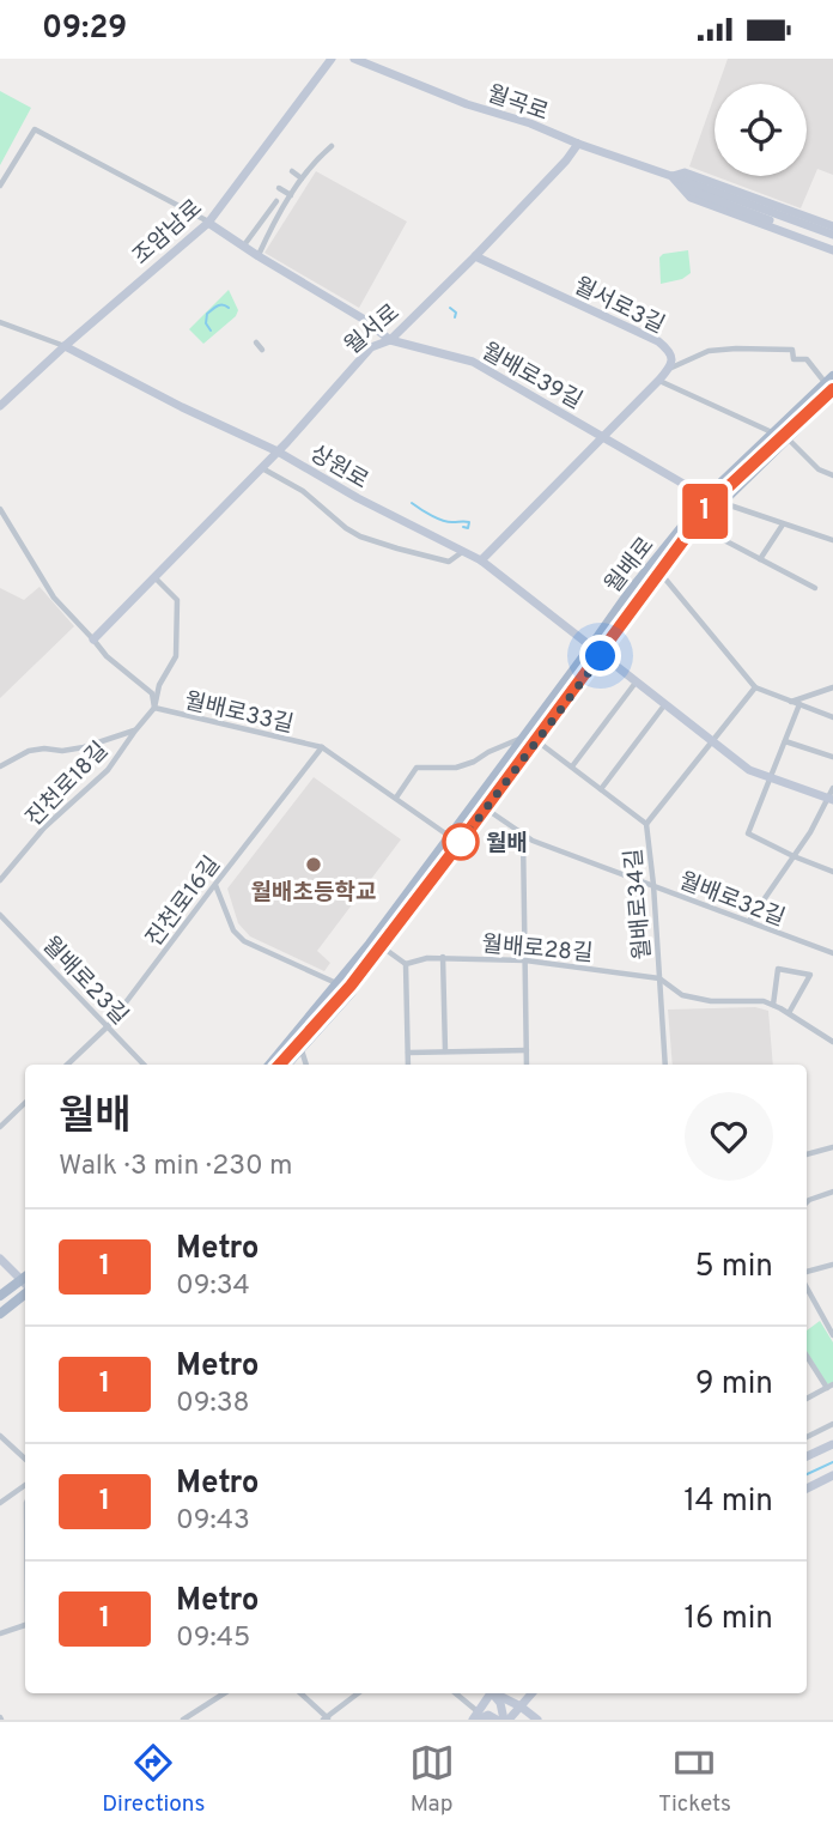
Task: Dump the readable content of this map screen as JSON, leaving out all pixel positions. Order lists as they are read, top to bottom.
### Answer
{
  "streets": {
    "main road": ["월배로"],
    "street": [
      "월곡로",
      "조암남로",
      "월서로3길",
      "월서로",
      "월배로39길",
      "상원로",
      "월배로33길",
      "진천로18길",
      "월배로32길",
      "진천로16길",
      "월배로34길",
      "월배로28길",
      "월배로23길"
    ]
  },
  "crossings": [
    ["월곡로", "월서로"],
    ["조암남로", "월배로39길"],
    ["조암남로", "상원로"],
    ["월서로3길", "월서로"],
    ["월서로3길", "월배로39길"],
    ["월서로3길", "상원로"],
    ["월서로", "월배로39길"],
    ["월서로", "상원로"],
    ["월서로", "월배로33길"],
    ["월배로39길", "월배로"],
    ["상원로", "월배로"],
    ["월배로", "월배로32길"],
    ["월배로", "월배로34길"],
    ["월배로33길", "진천로18길"],
    ["월배로33길", "진천로16길"],
    ["월배로32길", "월배로34길"],
    ["진천로16길", "월배로23길"],
    ["월배로34길", "월배로28길"]
  ],
  "places": ["월배", "월배초등학교"],
  "lines": ["metro line 1"],
  "page": {
    "status": "09:29",
    "on_map": "1",
    "heading": ["월배", "Walk · 3 min · 230 m"],
    "list": [
      {
        "mark": "1",
        "name": "Metro",
        "note": "09:34",
        "value": "5 min"
      },
      {
        "mark": "1",
        "name": "Metro",
        "note": "09:38",
        "value": "9 min"
      },
      {
        "mark": "1",
        "name": "Metro",
        "note": "09:43",
        "value": "14 min"
      },
      {
        "mark": "1",
        "name": "Metro",
        "note": "09:45",
        "value": "16 min"
      }
    ],
    "tabs": ["Directions", "Map", "Tickets"]
  }
}
